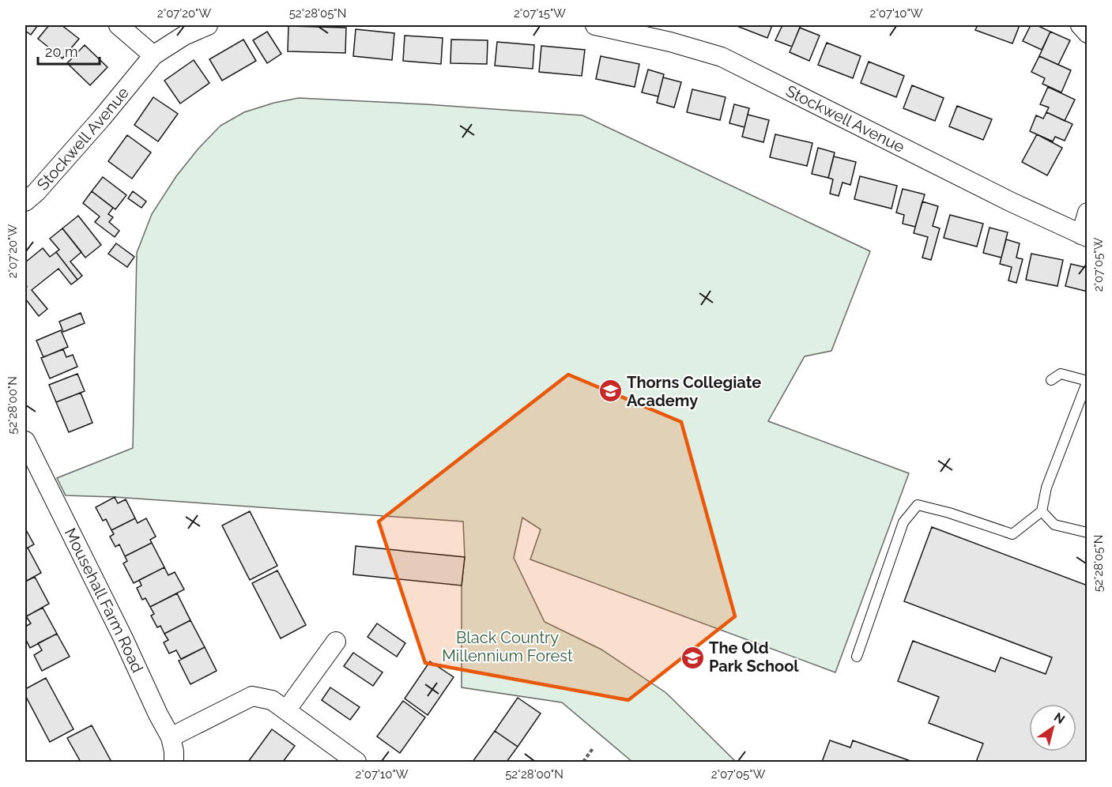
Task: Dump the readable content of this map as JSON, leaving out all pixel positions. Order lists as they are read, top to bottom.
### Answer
{
  "streets": {
    "street": ["Stockwell Avenue", "Mousehall Farm Road"]
  },
  "parks": ["Black Country Millennium Forest"],
  "places": {
    "school or university": ["Thorns Collegiate Academy", "The Old Park School"]
  },
  "scale_bar": "20 m",
  "north": "top right",
  "coordinates": [
    "2°07'20\"W",
    "52°28'05\"N",
    "2°07'15\"W",
    "2°07'10\"W",
    "2°07'05\"W",
    "52°28'00\"N"
  ]
}
